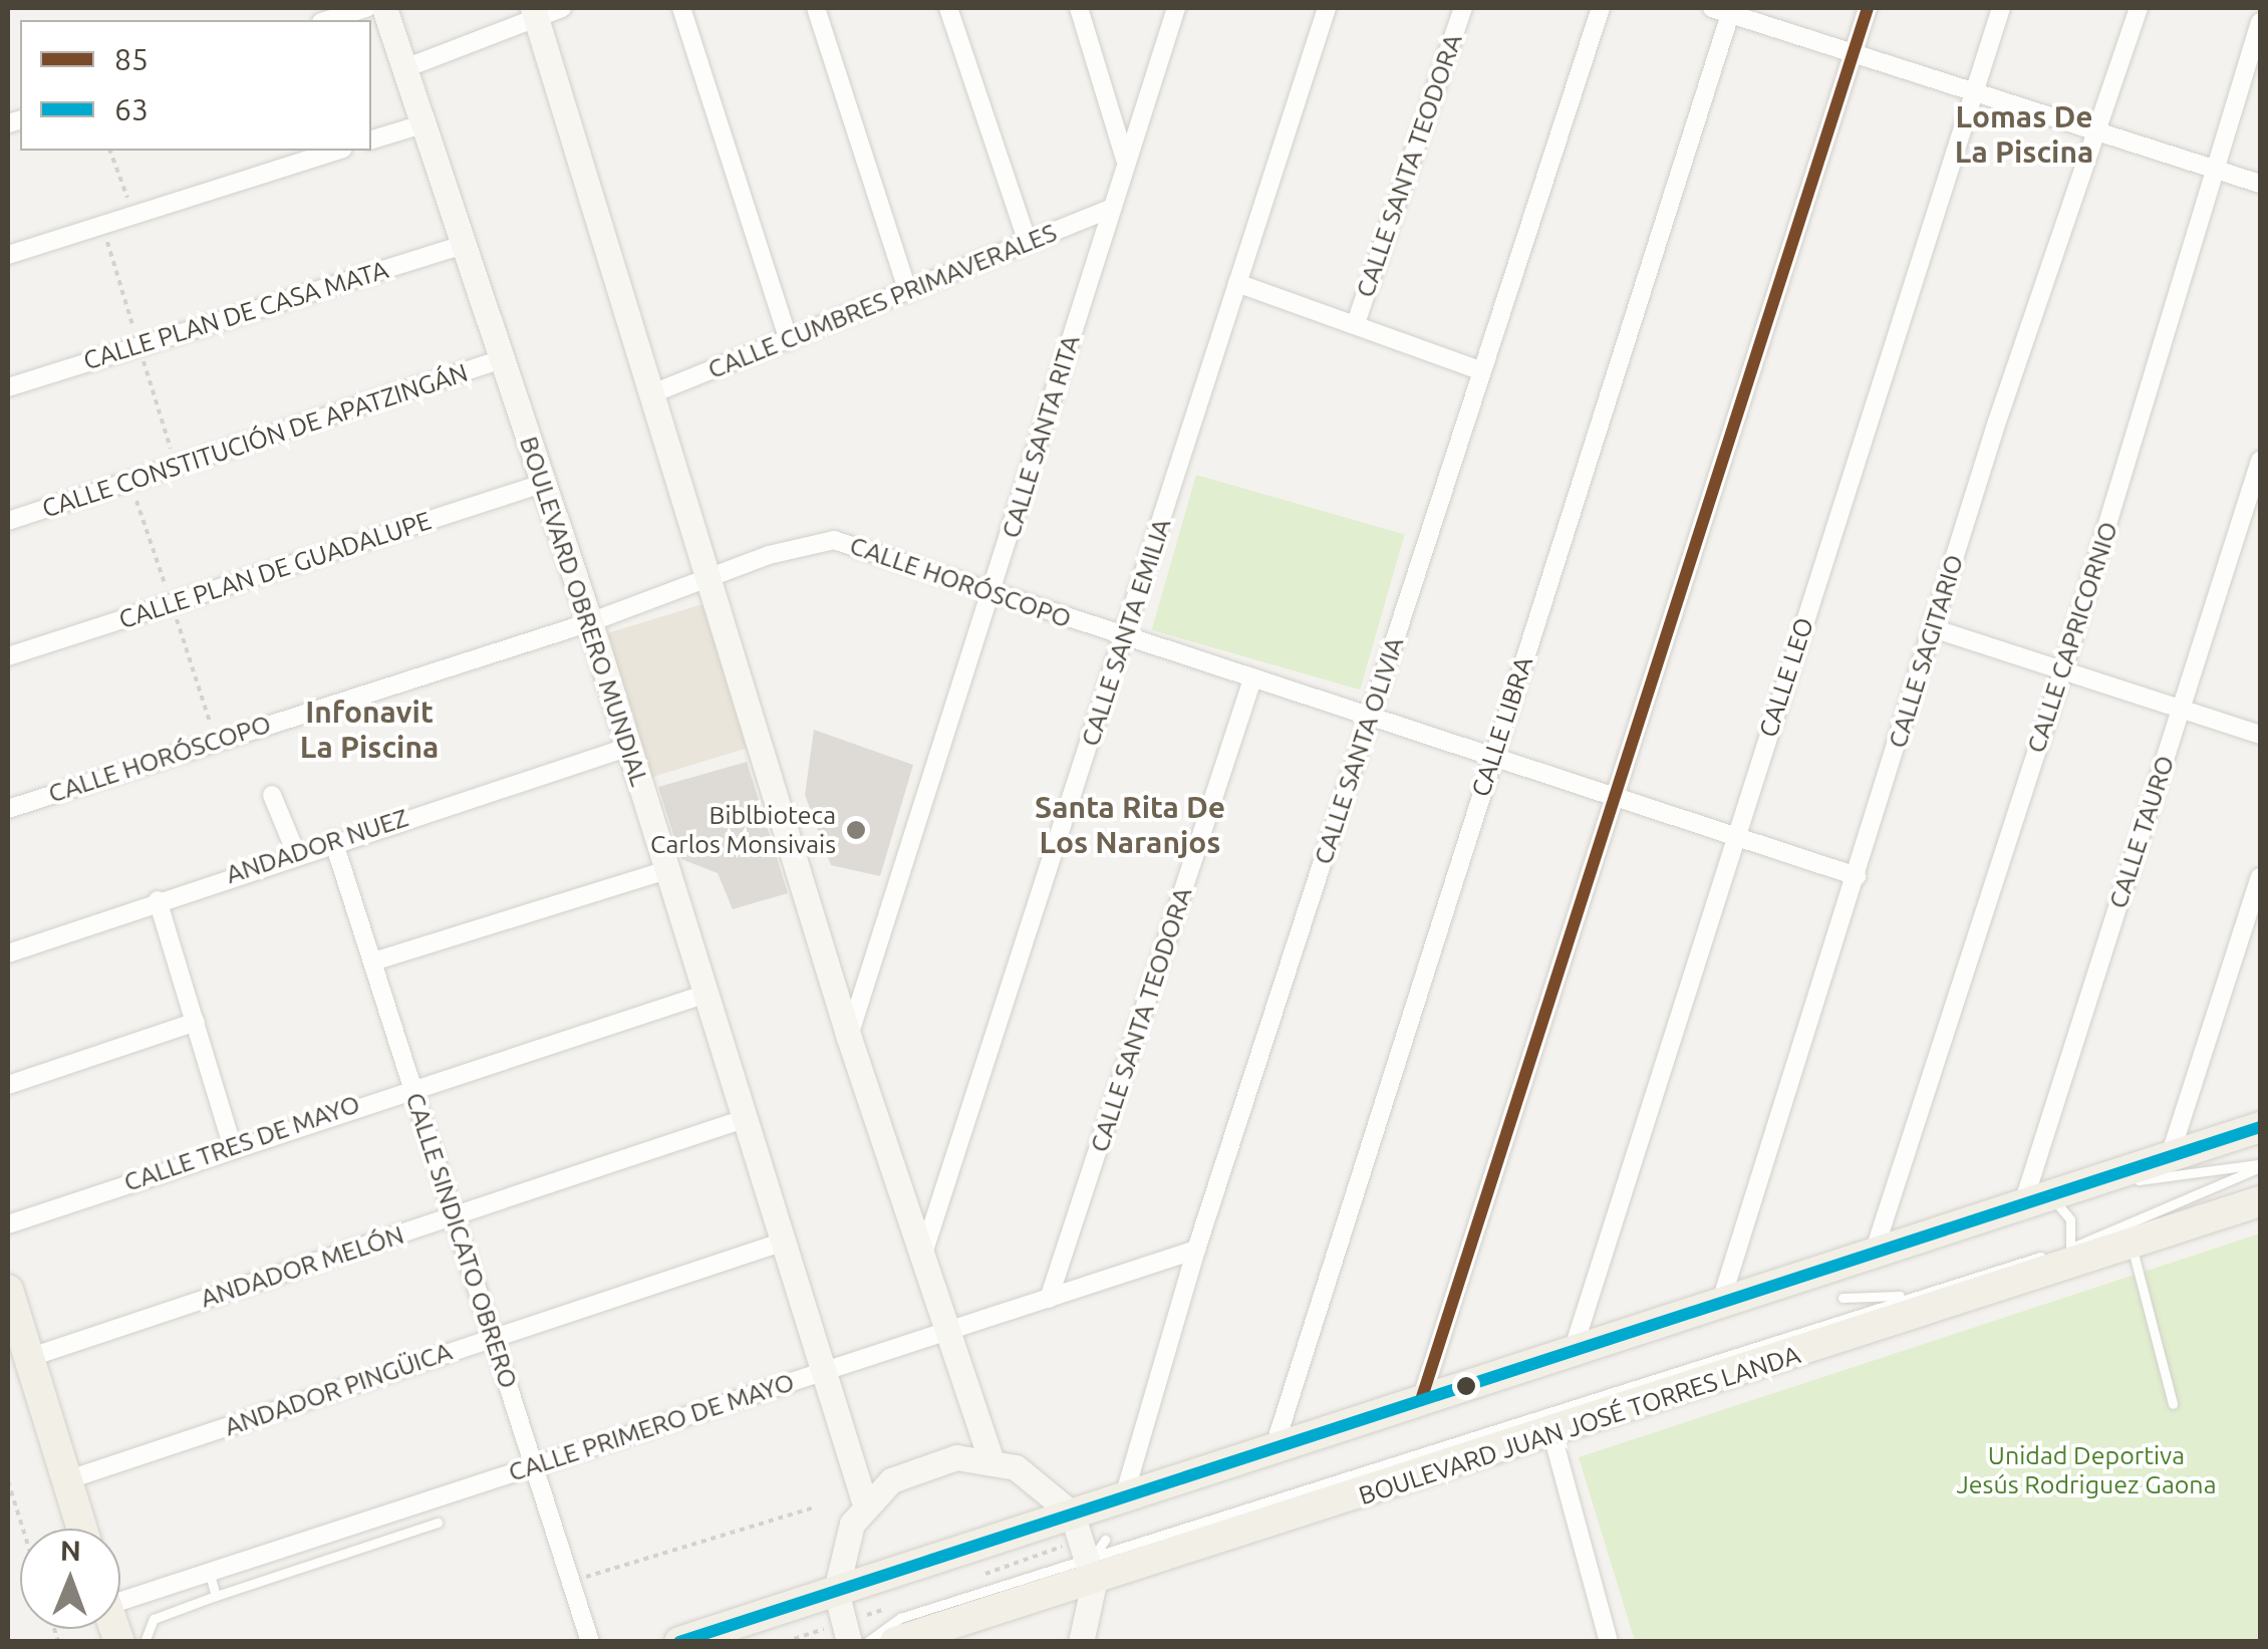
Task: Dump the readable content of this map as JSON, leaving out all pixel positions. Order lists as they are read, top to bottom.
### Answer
{
  "streets": {
    "main road": ["BOULEVARD JUAN JOSÉ TORRES LANDA"],
    "street": [
      "CALLE SANTA TEODORA",
      "CALLE CUMBRES PRIMAVERALES",
      "CALLE PLAN DE CASA MATA",
      "CALLE SANTA RITA",
      "CALLE CONSTITUCIÓN DE APATZINGÁN",
      "CALLE PLAN DE GUADALUPE",
      "CALLE HORÓSCOPO",
      "BOULEVARD OBRERO MUNDIAL",
      "CALLE SANTA EMILIA",
      "CALLE CAPRICORNIO",
      "CALLE SAGITARIO",
      "CALLE LEO",
      "CALLE LIBRA",
      "CALLE SANTA OLIVIA",
      "CALLE TAURO",
      "ANDADOR NUEZ",
      "CALLE TRES DE MAYO",
      "CALLE SINDICATO OBRERO",
      "ANDADOR MELÓN",
      "ANDADOR PINGÜICA",
      "CALLE PRIMERO DE MAYO"
    ]
  },
  "crossings": [
    ["CALLE SANTA TEODORA", "CALLE HORÓSCOPO"],
    ["CALLE SANTA TEODORA", "CALLE PRIMERO DE MAYO"],
    ["CALLE CUMBRES PRIMAVERALES", "CALLE SANTA RITA"],
    ["CALLE PLAN DE CASA MATA", "BOULEVARD OBRERO MUNDIAL"],
    ["CALLE SANTA RITA", "CALLE HORÓSCOPO"],
    ["CALLE CONSTITUCIÓN DE APATZINGÁN", "BOULEVARD OBRERO MUNDIAL"],
    ["CALLE PLAN DE GUADALUPE", "BOULEVARD OBRERO MUNDIAL"],
    ["CALLE HORÓSCOPO", "BOULEVARD OBRERO MUNDIAL"],
    ["CALLE HORÓSCOPO", "CALLE SANTA EMILIA"],
    ["CALLE HORÓSCOPO", "CALLE SAGITARIO"],
    ["CALLE HORÓSCOPO", "CALLE LEO"],
    ["CALLE HORÓSCOPO", "CALLE LIBRA"],
    ["CALLE HORÓSCOPO", "CALLE SANTA OLIVIA"],
    ["BOULEVARD OBRERO MUNDIAL", "ANDADOR NUEZ"],
    ["BOULEVARD OBRERO MUNDIAL", "CALLE TRES DE MAYO"],
    ["BOULEVARD OBRERO MUNDIAL", "ANDADOR MELÓN"],
    ["BOULEVARD OBRERO MUNDIAL", "ANDADOR PINGÜICA"],
    ["BOULEVARD OBRERO MUNDIAL", "CALLE PRIMERO DE MAYO"],
    ["CALLE SANTA OLIVIA", "CALLE PRIMERO DE MAYO"],
    ["ANDADOR NUEZ", "CALLE SINDICATO OBRERO"],
    ["CALLE TRES DE MAYO", "CALLE SINDICATO OBRERO"],
    ["CALLE SINDICATO OBRERO", "ANDADOR MELÓN"],
    ["CALLE SINDICATO OBRERO", "ANDADOR PINGÜICA"],
    ["CALLE SINDICATO OBRERO", "CALLE PRIMERO DE MAYO"]
  ],
  "districts": ["Lomas De La Piscina", "Infonavit La Piscina", "Santa Rita De Los Naranjos"],
  "parks": ["Unidad Deportiva Jesús Rodriguez Gaona"],
  "places": ["Biblbioteca Carlos Monsivais"],
  "lines": ["transit line 85", "transit line 63"],
  "legend": ["85", "63"],
  "north": "top"
}
